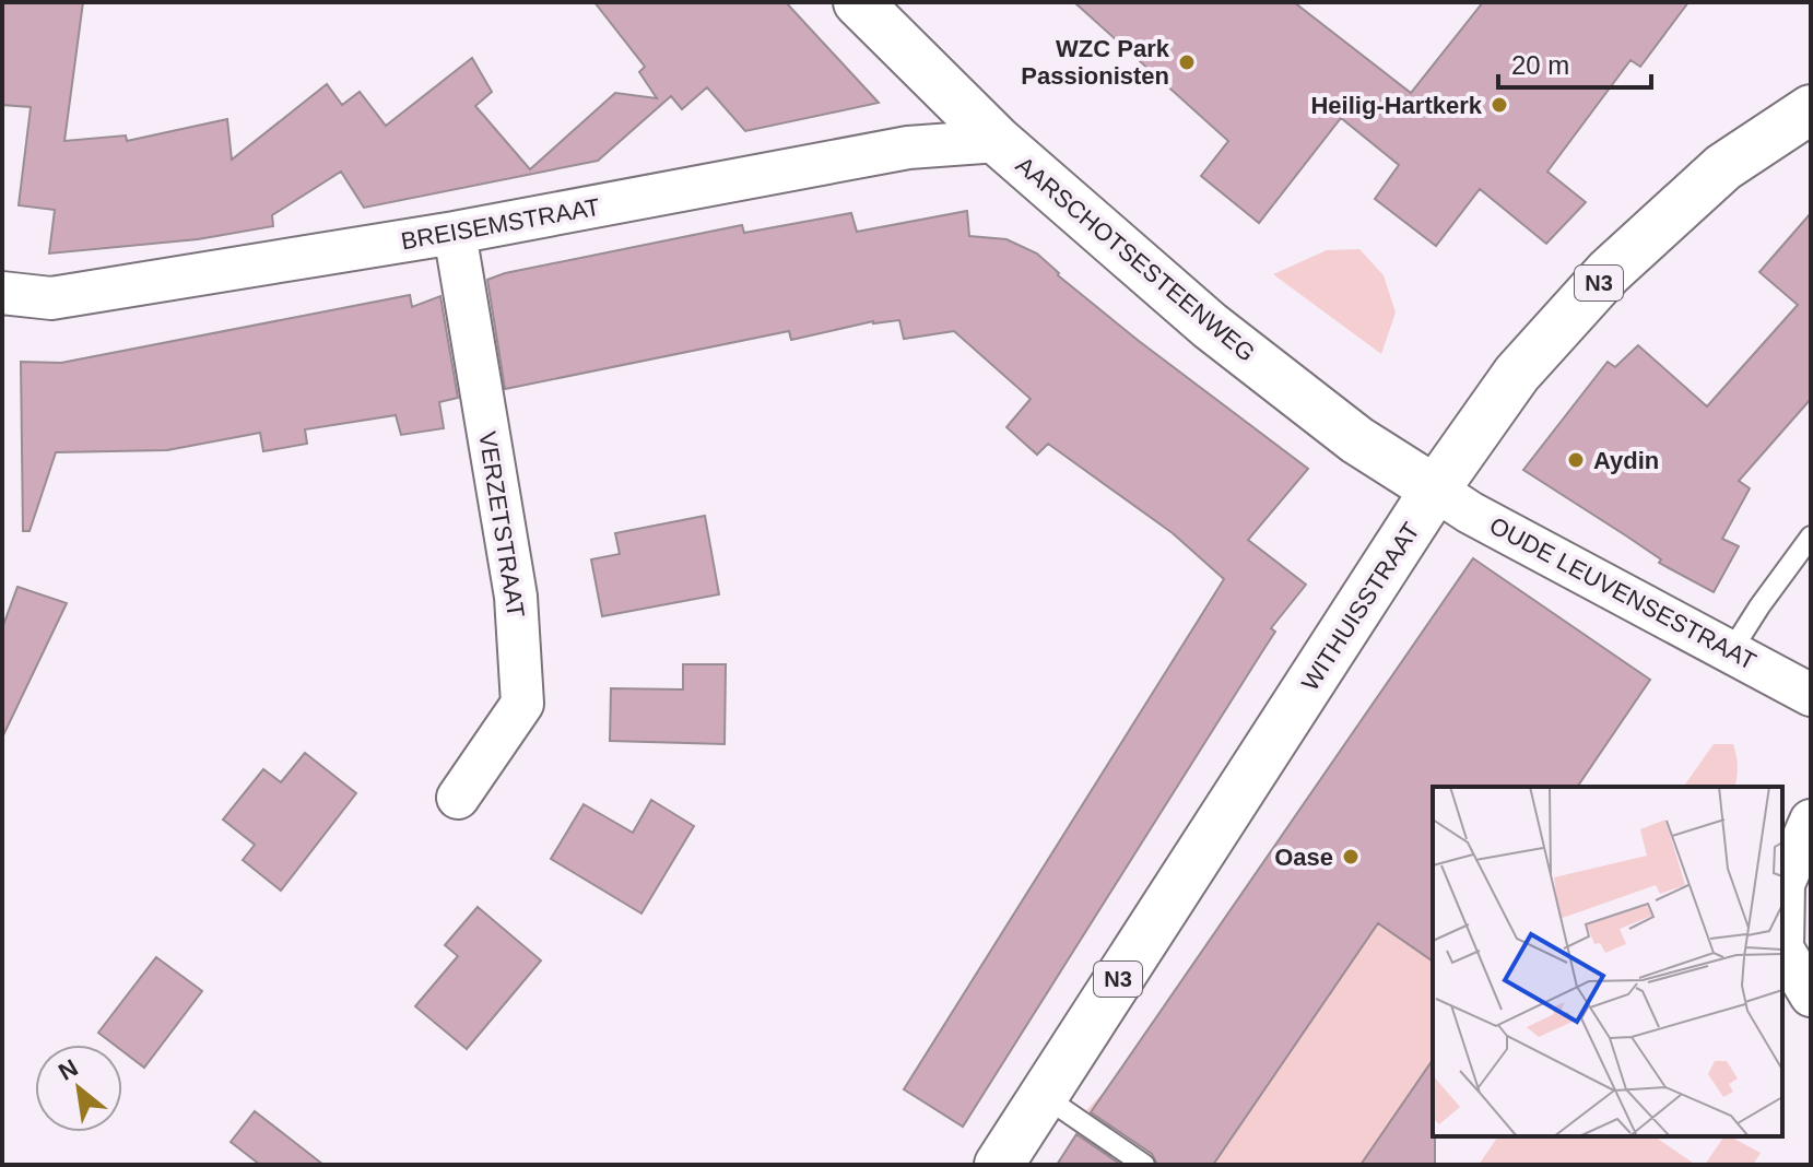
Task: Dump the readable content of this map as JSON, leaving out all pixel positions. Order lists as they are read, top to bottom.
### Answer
{
  "streets": {
    "main road": ["AARSCHOTSESTEENWEG", "N3", "WITHUISSTRAAT"],
    "street": ["BREISEMSTRAAT", "VERZETSTRAAT", "OUDE LEUVENSESTRAAT"]
  },
  "crossings": [
    ["BREISEMSTRAAT", "AARSCHOTSESTEENWEG"],
    ["BREISEMSTRAAT", "VERZETSTRAAT"],
    ["AARSCHOTSESTEENWEG", "OUDE LEUVENSESTRAAT"],
    ["AARSCHOTSESTEENWEG", "WITHUISSTRAAT"],
    ["OUDE LEUVENSESTRAAT", "WITHUISSTRAAT"]
  ],
  "places": [
    "WZC Park Passionisten",
    "Heilig-Hartkerk",
    "Aydin",
    "Oase"
  ],
  "scale_bar": "20 m",
  "north": "top left"
}
